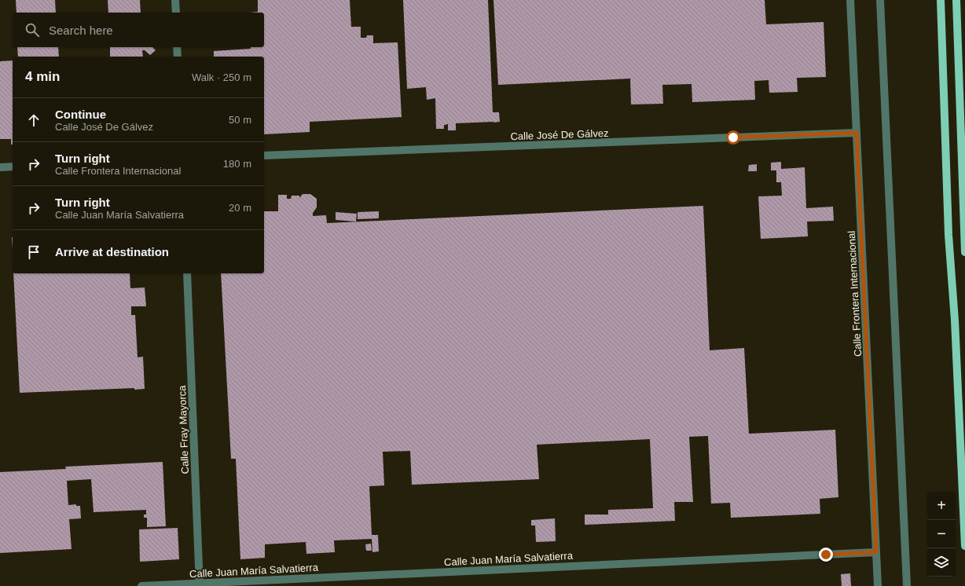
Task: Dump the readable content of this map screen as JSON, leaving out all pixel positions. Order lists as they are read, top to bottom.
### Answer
{
  "streets": {
    "street": [
      "Calle José De Gálvez",
      "Calle Frontera Internacional",
      "Calle Fray Mayorca",
      "Calle Juan María Salvatierra"
    ]
  },
  "crossings": [
    ["Calle José De Gálvez", "Calle Frontera Internacional"],
    ["Calle Frontera Internacional", "Calle Juan María Salvatierra"],
    ["Calle Fray Mayorca", "Calle Juan María Salvatierra"]
  ],
  "page": {
    "search": "Search here",
    "heading": ["4 min", "Walk · 250 m"],
    "list": [
      ["Continue", "Calle José De Gálvez", "50 m"],
      ["Turn right", "Calle Frontera Internacional", "180 m"],
      ["Turn right", "Calle Juan María Salvatierra", "20 m"],
      "Arrive at destination"
    ],
    "map_buttons": ["+", "−"]
  }
}
